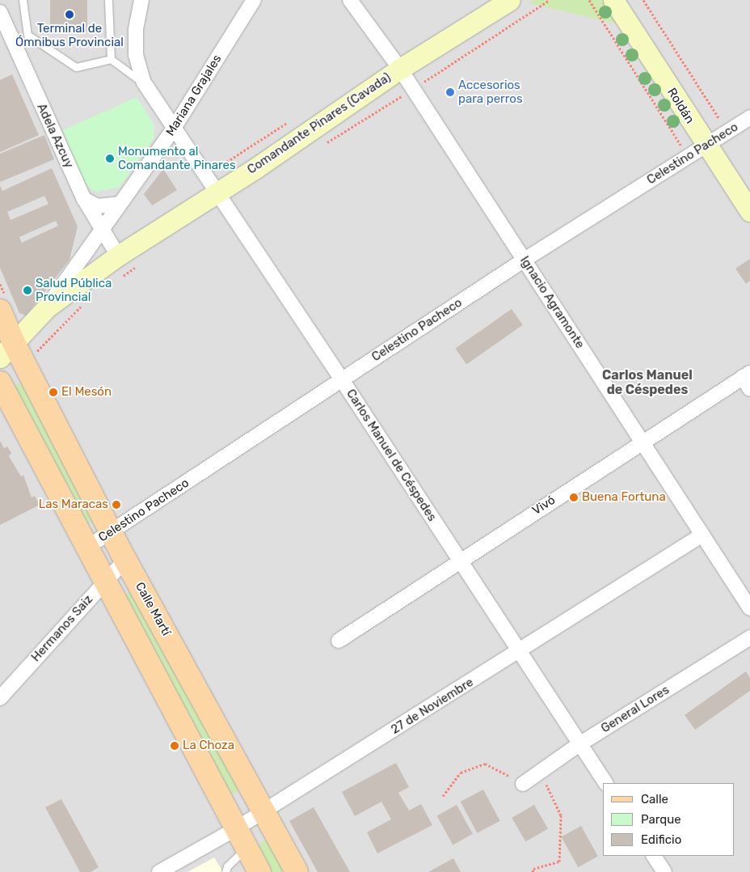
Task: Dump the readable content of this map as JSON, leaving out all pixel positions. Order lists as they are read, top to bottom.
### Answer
{
  "streets": {
    "main road": ["Roldán", "Comandante Pinares (Cavada)", "Calle Martí"],
    "street": [
      "Mariana Grajales",
      "Adela Azcuy",
      "Celestino Pacheco",
      "Ignacio Agramonte",
      "Carlos Manuel de Céspedes",
      "Vivó",
      "Hermanos Saiz",
      "27 de Noviembre",
      "General Lores"
    ]
  },
  "crossings": [
    ["Mariana Grajales", "Comandante Pinares (Cavada)"],
    ["Mariana Grajales", "Adela Azcuy"],
    ["Mariana Grajales", "Carlos Manuel de Céspedes"],
    ["Roldán", "Celestino Pacheco"],
    ["Comandante Pinares (Cavada)", "Adela Azcuy"],
    ["Comandante Pinares (Cavada)", "Ignacio Agramonte"],
    ["Comandante Pinares (Cavada)", "Carlos Manuel de Céspedes"],
    ["Comandante Pinares (Cavada)", "Calle Martí"],
    ["Celestino Pacheco", "Ignacio Agramonte"],
    ["Celestino Pacheco", "Carlos Manuel de Céspedes"],
    ["Celestino Pacheco", "Calle Martí"],
    ["Ignacio Agramonte", "Vivó"],
    ["Ignacio Agramonte", "27 de Noviembre"],
    ["Carlos Manuel de Céspedes", "Vivó"],
    ["Carlos Manuel de Céspedes", "27 de Noviembre"],
    ["Carlos Manuel de Céspedes", "General Lores"],
    ["Calle Martí", "Hermanos Saiz"],
    ["Calle Martí", "27 de Noviembre"]
  ],
  "districts": ["Carlos Manuel de Céspedes"],
  "places": [
    "Terminal de Ómnibus Provincial",
    "Accesorios para perros",
    "Monumento al Comandante Pinares",
    "Salud Pública Provincial",
    "El Mesón",
    "Buena Fortuna",
    "Las Maracas",
    "La Choza"
  ],
  "legend": ["Calle", "Parque", "Edificio"]
}
